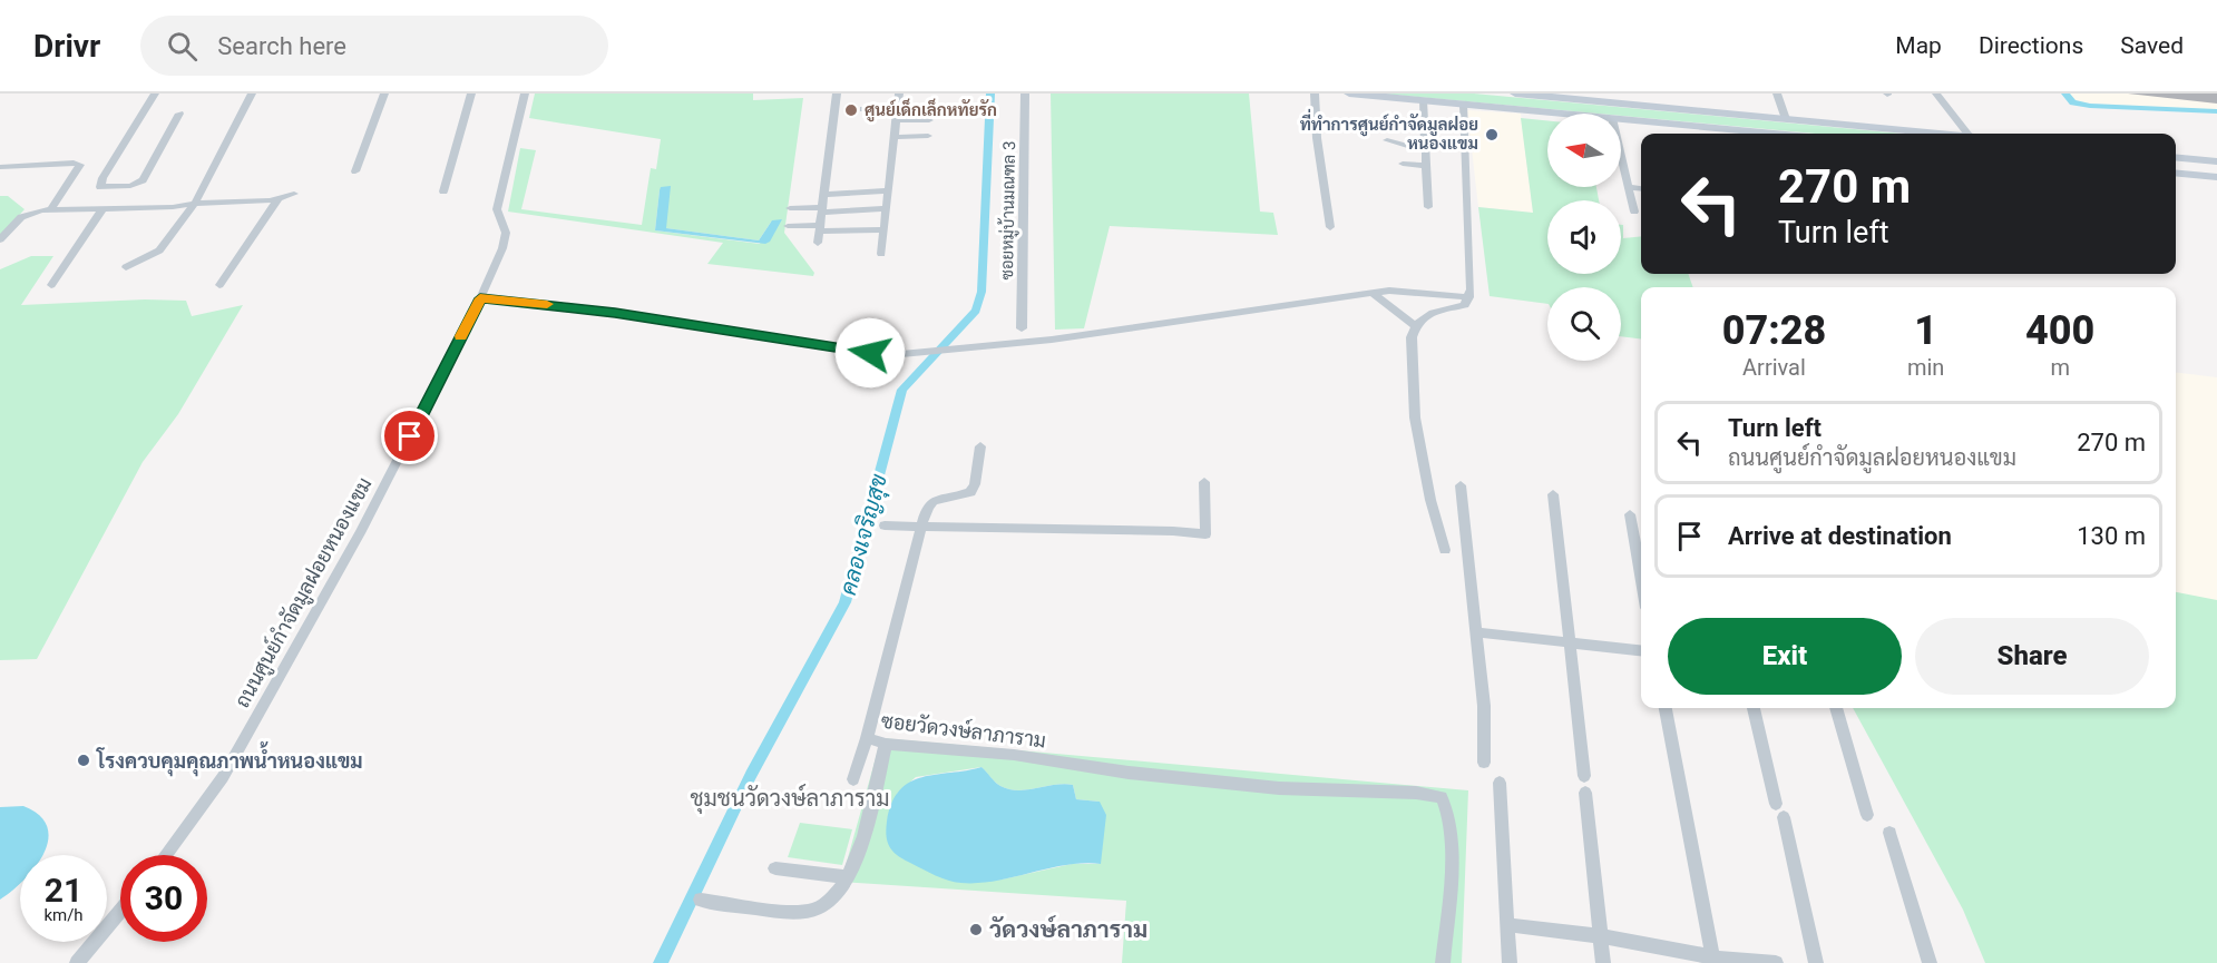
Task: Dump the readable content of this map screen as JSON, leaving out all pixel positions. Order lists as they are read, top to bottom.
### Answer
{
  "streets": {
    "street": ["ซอยหมู่บ้านมณฑล 3", "ถนนศูนย์กำจัดมูลฝอยหนองแขม", "ซอยวัดวงษ์ลาภาราม"]
  },
  "districts": ["ชุมชนวัดวงษ์ลาภาราม"],
  "water": ["คลองเจริญสุข"],
  "places": [
    "ศูนย์เด็กเล็กหทัยรัก",
    "ที่ทำการศูนย์กำจัดมูลฝอย หนองแขม",
    "โรงควบคุมคุณภาพน้ำหนองแขม",
    "วัดวงษ์ลาภาราม"
  ],
  "north": "left",
  "page": {
    "header": "Drivr",
    "search": "Search here",
    "nav": ["Map", "Directions", "Saved"],
    "turn": ["270 m", "Turn left"],
    "eta": [
      "07:28",
      "Arrival",
      "1",
      "min",
      "400",
      "m"
    ],
    "list": [
      {
        "name": "Turn left",
        "note": "ถนนศูนย์กำจัดมูลฝอยหนองแขม",
        "value": "270 m"
      },
      {
        "name": "Arrive at destination",
        "value": "130 m"
      }
    ],
    "buttons": ["Exit", "Share"],
    "speed": "21 km/h",
    "limit": "30"
  }
}
